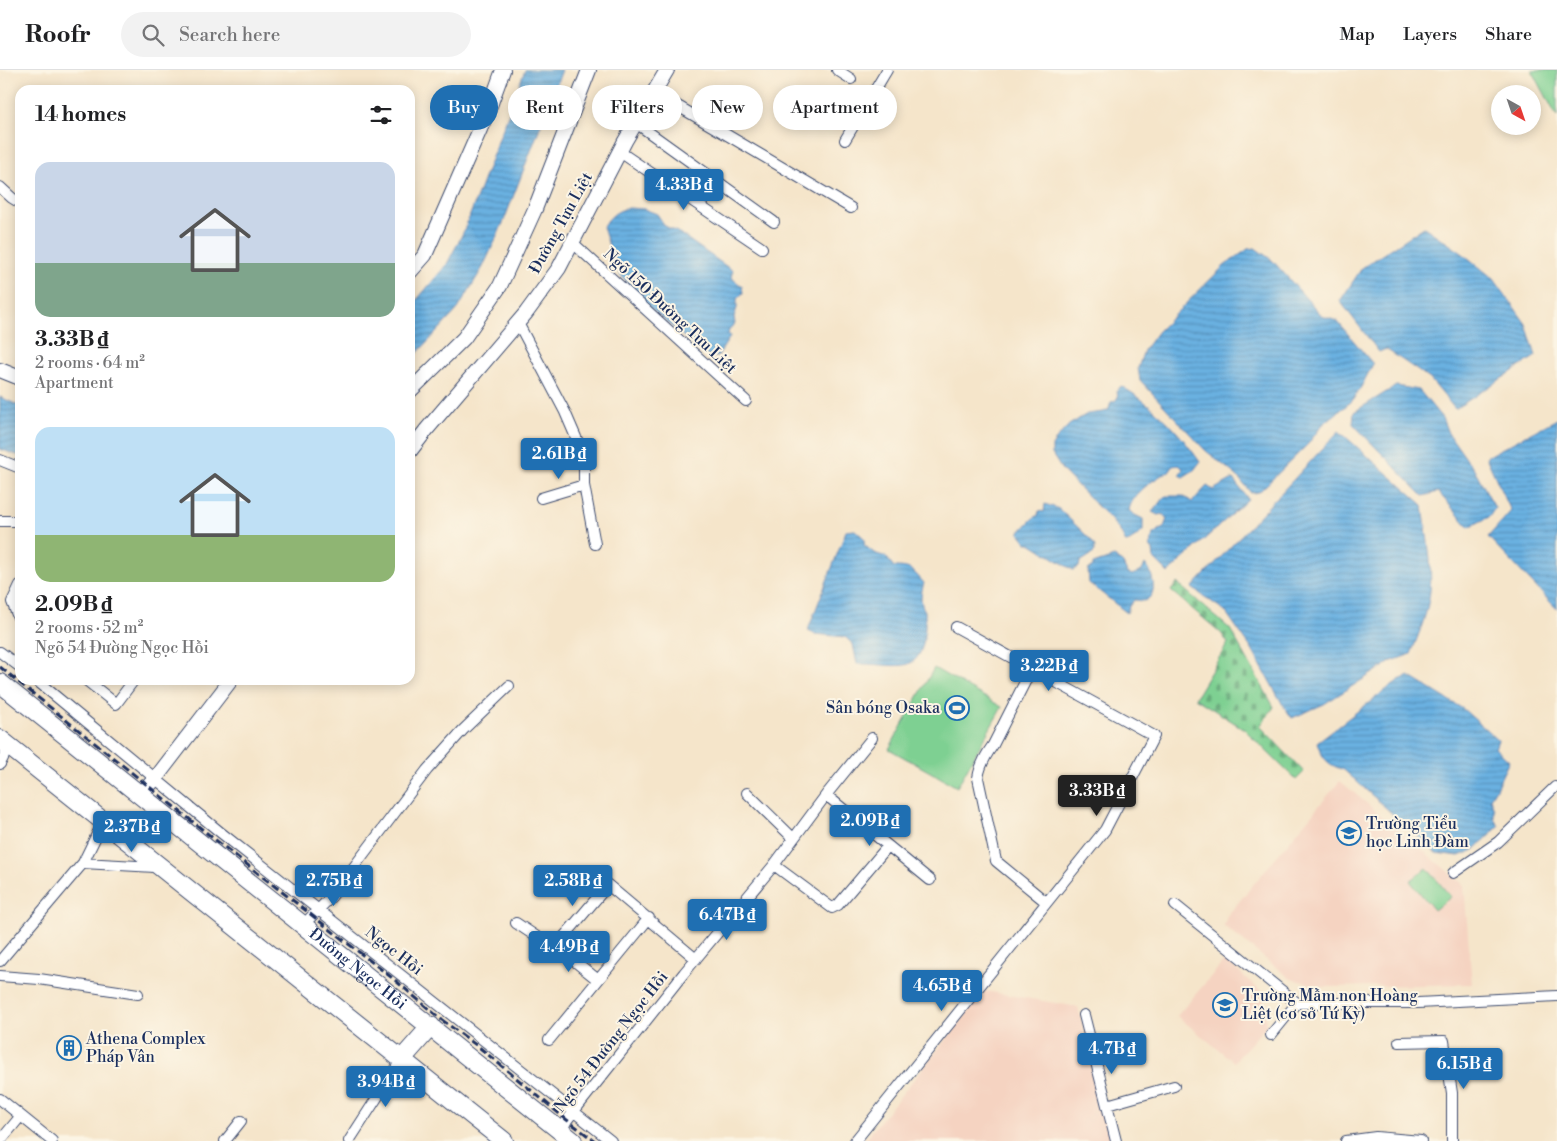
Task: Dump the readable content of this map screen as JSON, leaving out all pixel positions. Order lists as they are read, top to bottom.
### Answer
{
  "streets": {
    "highway": ["Đường Ngọc Hồi"],
    "street": [
      "Đường Tựu Liệt",
      "Ngõ 150 Đường Tựu Liệt",
      "Ngọc Hồi",
      "Ngõ 54 Đường Ngọc Hồi"
    ]
  },
  "crossings": [
    ["Đường Tựu Liệt", "Ngõ 150 Đường Tựu Liệt"],
    ["Ngọc Hồi", "Ngõ 54 Đường Ngọc Hồi"],
    ["Đường Ngọc Hồi", "Ngõ 54 Đường Ngọc Hồi"]
  ],
  "places": {
    "sports": ["Sân bóng Osaka"],
    "school or university": ["Trường Tiểu học Linh Đàm", "Trường Mầm non Hoàng Liệt (cơ sở Tứ Kỳ)"],
    "building": ["Athena Complex Pháp Vân"]
  },
  "north": "bottom right",
  "page": {
    "header": "Roofr",
    "search": "Search here",
    "nav": ["Map", "Layers", "Share"],
    "chip": [
      "Buy",
      "Rent",
      "Filters",
      "New",
      "Apartment"
    ],
    "heading": "14 homes",
    "list": [
      {
        "name": "3.33B ₫",
        "note": "2 rooms · 64 m² · Apartment"
      },
      {
        "name": "2.09B ₫",
        "note": "2 rooms · 52 m² · Ngõ 54 Đường Ngọc Hồi"
      }
    ],
    "price": [
      "4.33B ₫",
      "2.61B ₫",
      "3.22B ₫",
      "3.33B ₫",
      "2.09B ₫",
      "2.37B ₫",
      "2.75B ₫",
      "2.58B ₫",
      "6.47B ₫",
      "4.49B ₫",
      "4.65B ₫",
      "4.7B ₫",
      "6.15B ₫",
      "3.94B ₫"
    ]
  }
}
